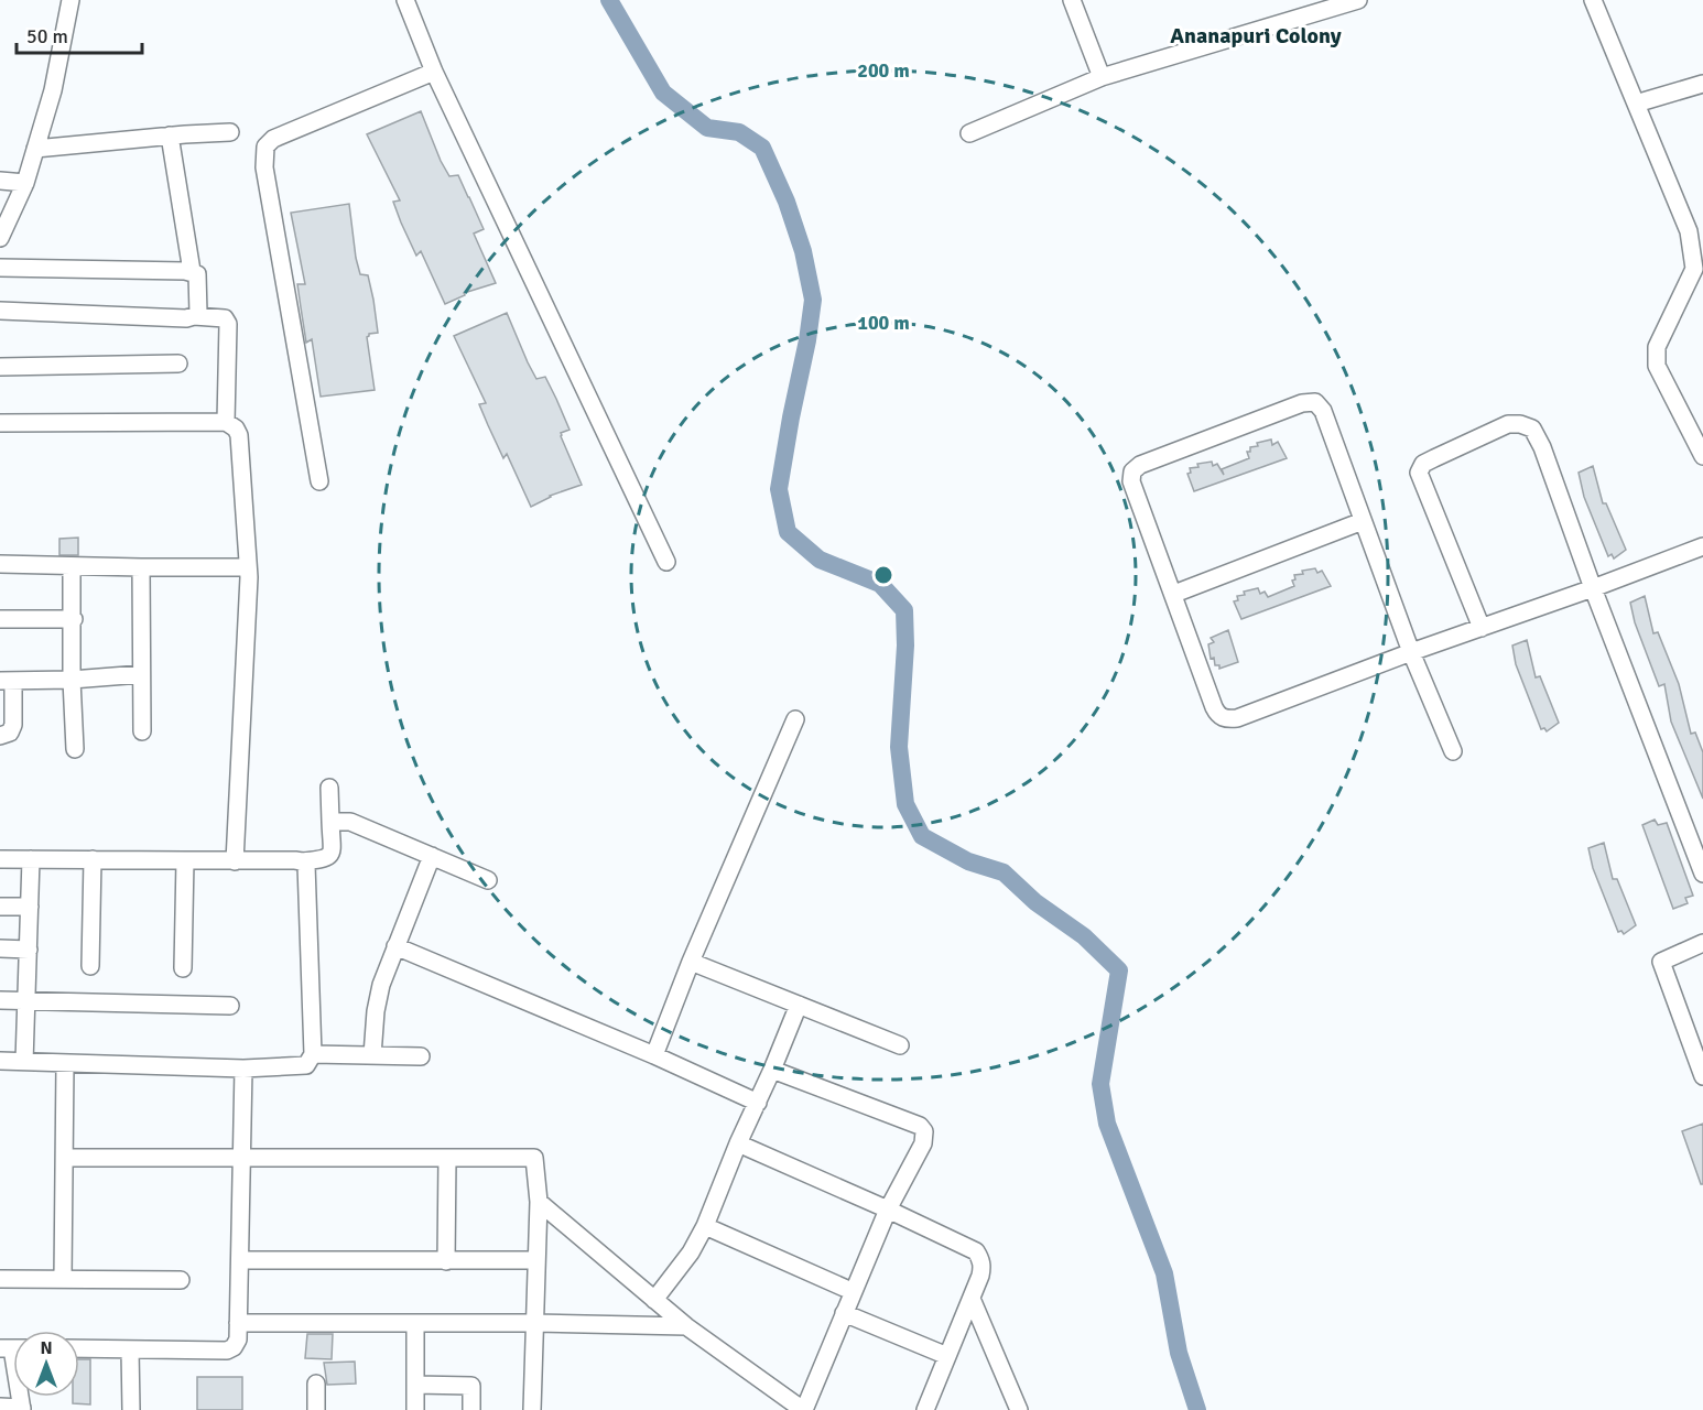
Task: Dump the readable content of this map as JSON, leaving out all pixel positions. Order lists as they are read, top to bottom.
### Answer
{
  "districts": ["Ananapuri Colony"],
  "scale_bar": "50 m",
  "north": "top",
  "rings": ["200 m", "100 m"]
}
